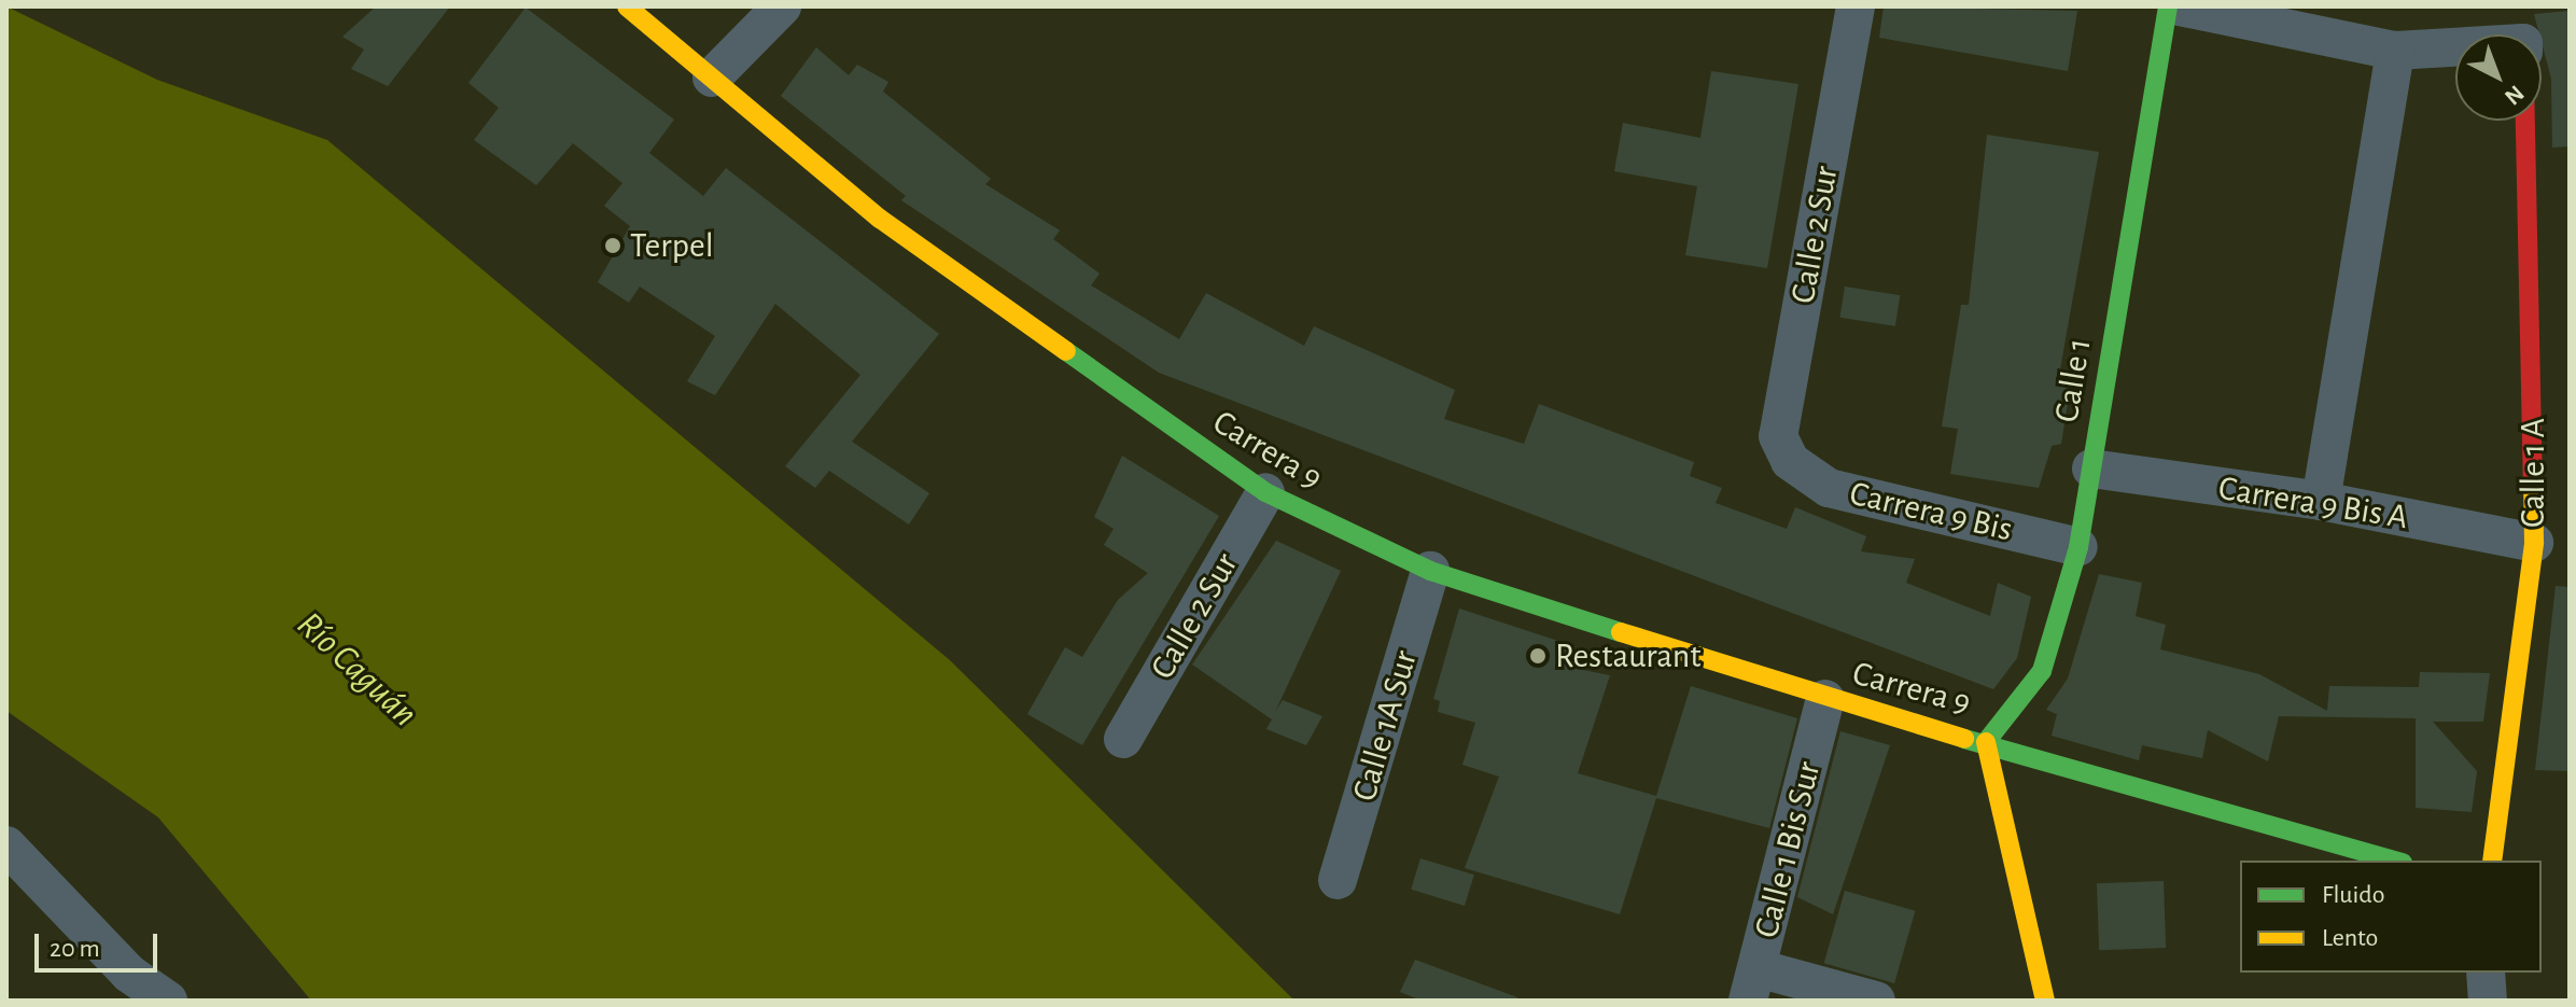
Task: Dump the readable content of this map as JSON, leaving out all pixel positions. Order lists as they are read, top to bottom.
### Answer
{
  "streets": {
    "street": [
      "Calle 2 Sur",
      "Calle 1",
      "Carrera 9",
      "Calle 1 A",
      "Carrera 9 Bis A",
      "Carrera 9 Bis",
      "Calle 1A Sur",
      "Calle 1 Bis Sur"
    ]
  },
  "crossings": [
    ["Calle 2 Sur", "Carrera 9"],
    ["Calle 2 Sur", "Carrera 9 Bis"],
    ["Calle 1", "Carrera 9"],
    ["Calle 1", "Carrera 9 Bis A"],
    ["Calle 1", "Carrera 9 Bis"],
    ["Carrera 9", "Calle 1A Sur"],
    ["Carrera 9", "Calle 1 Bis Sur"],
    ["Calle 1 A", "Carrera 9 Bis A"]
  ],
  "water": ["Río Caguán"],
  "places": ["Terpel", "Restaurant"],
  "legend": ["Fluido", "Lento"],
  "scale_bar": "20 m",
  "north": "bottom right"
}
